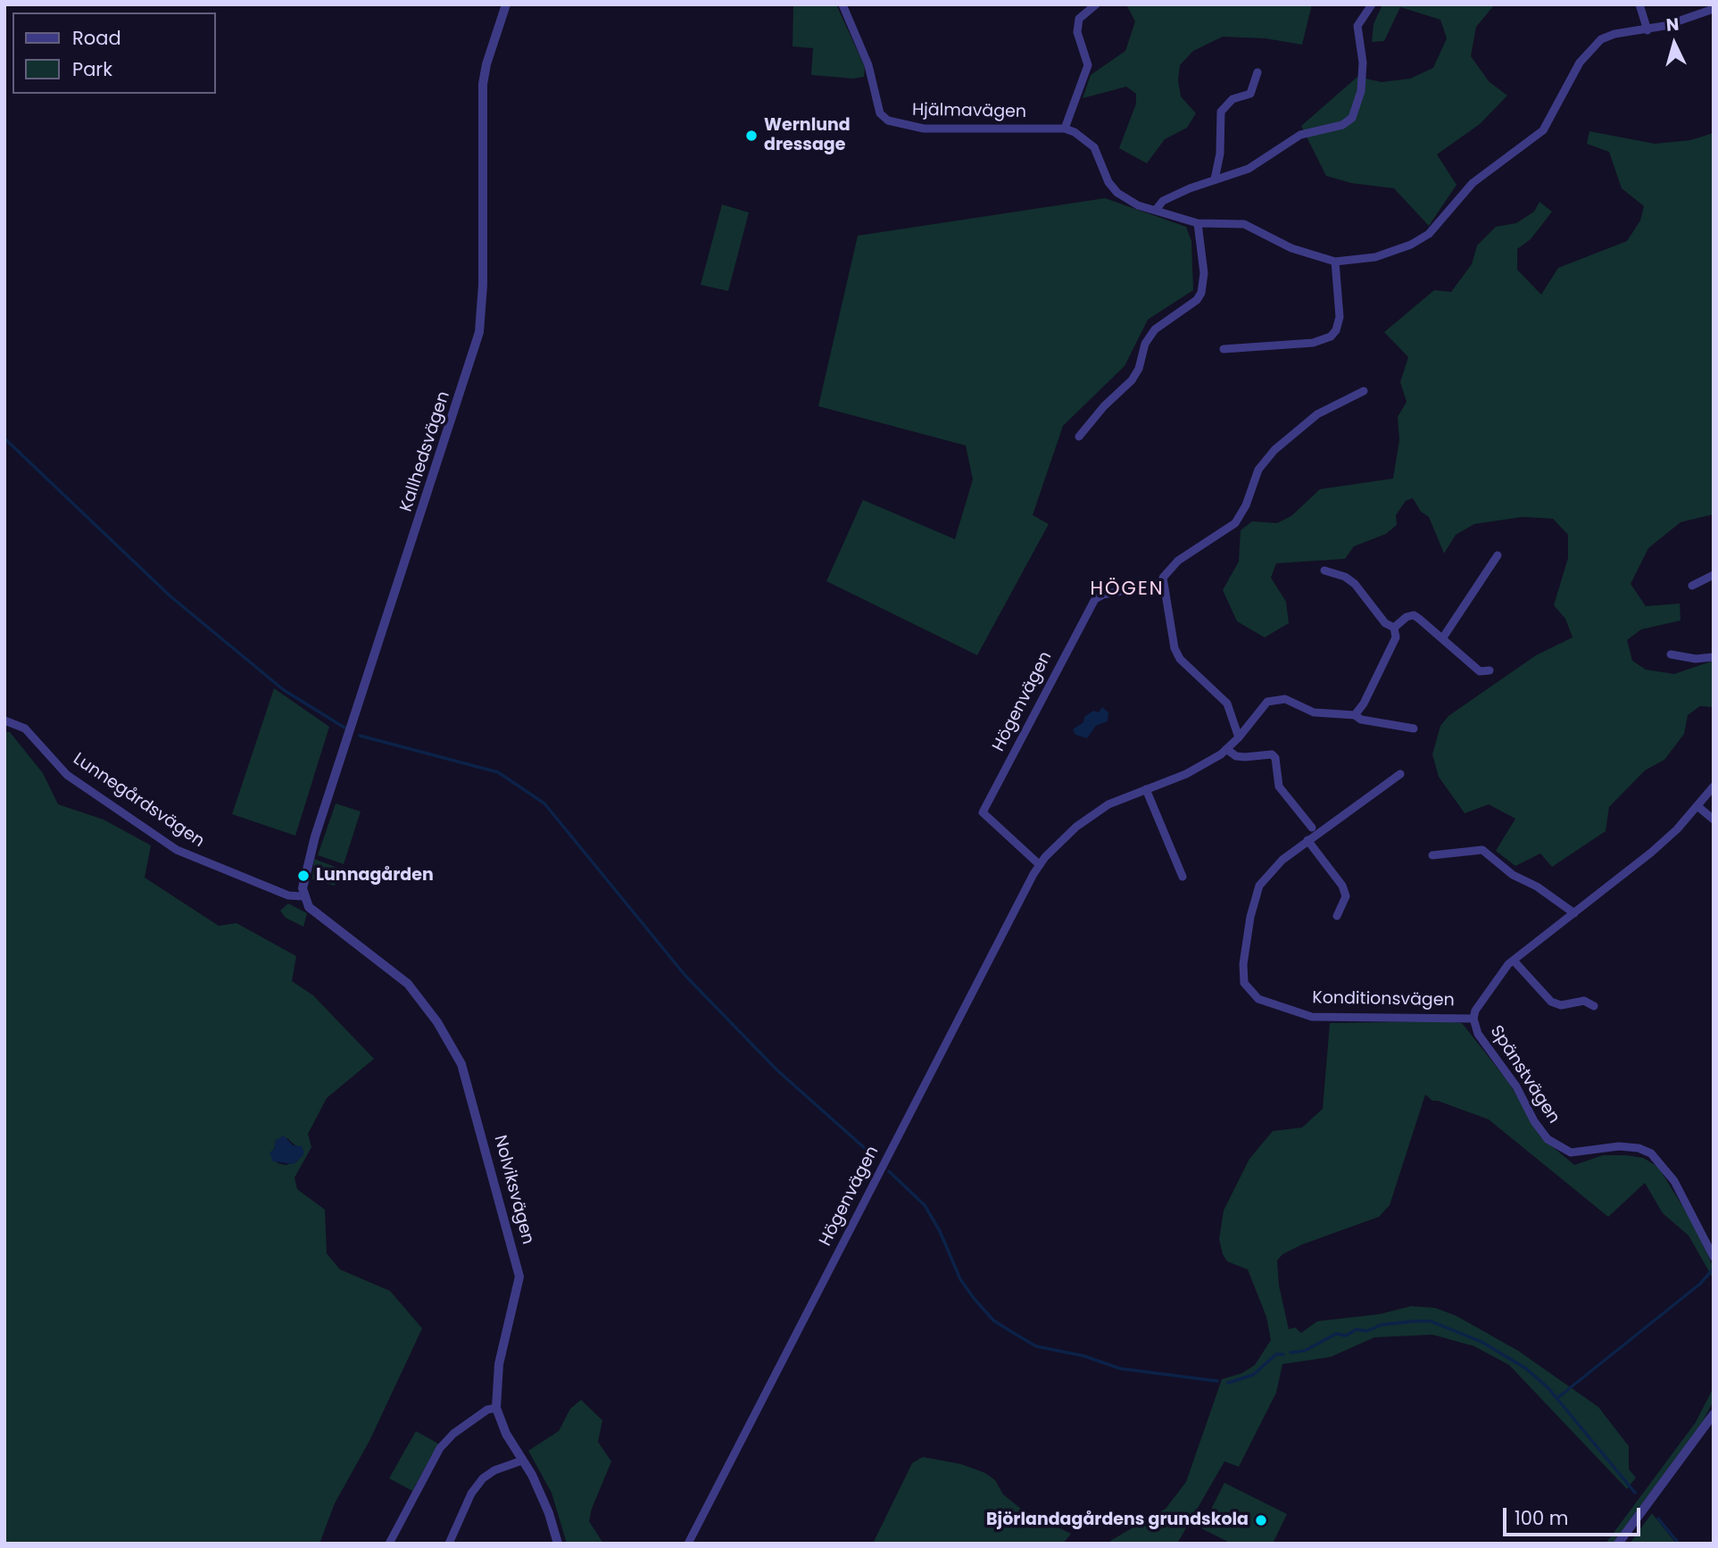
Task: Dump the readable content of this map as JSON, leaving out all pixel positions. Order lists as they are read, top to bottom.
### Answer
{
  "streets": {
    "street": [
      "Hjälmavägen",
      "Kallhedsvägen",
      "Högenvägen",
      "Lunnegårdsvägen",
      "Konditionsvägen",
      "Spänstvägen",
      "Nolviksvägen"
    ]
  },
  "crossings": [
    ["Kallhedsvägen", "Lunnegårdsvägen"],
    ["Kallhedsvägen", "Nolviksvägen"],
    ["Lunnegårdsvägen", "Nolviksvägen"],
    ["Konditionsvägen", "Spänstvägen"]
  ],
  "districts": ["HÖGEN"],
  "places": ["Wernlund dressage", "Lunnagården", "Björlandagårdens grundskola"],
  "legend": ["Road", "Park"],
  "scale_bar": "100 m",
  "north": "top"
}
